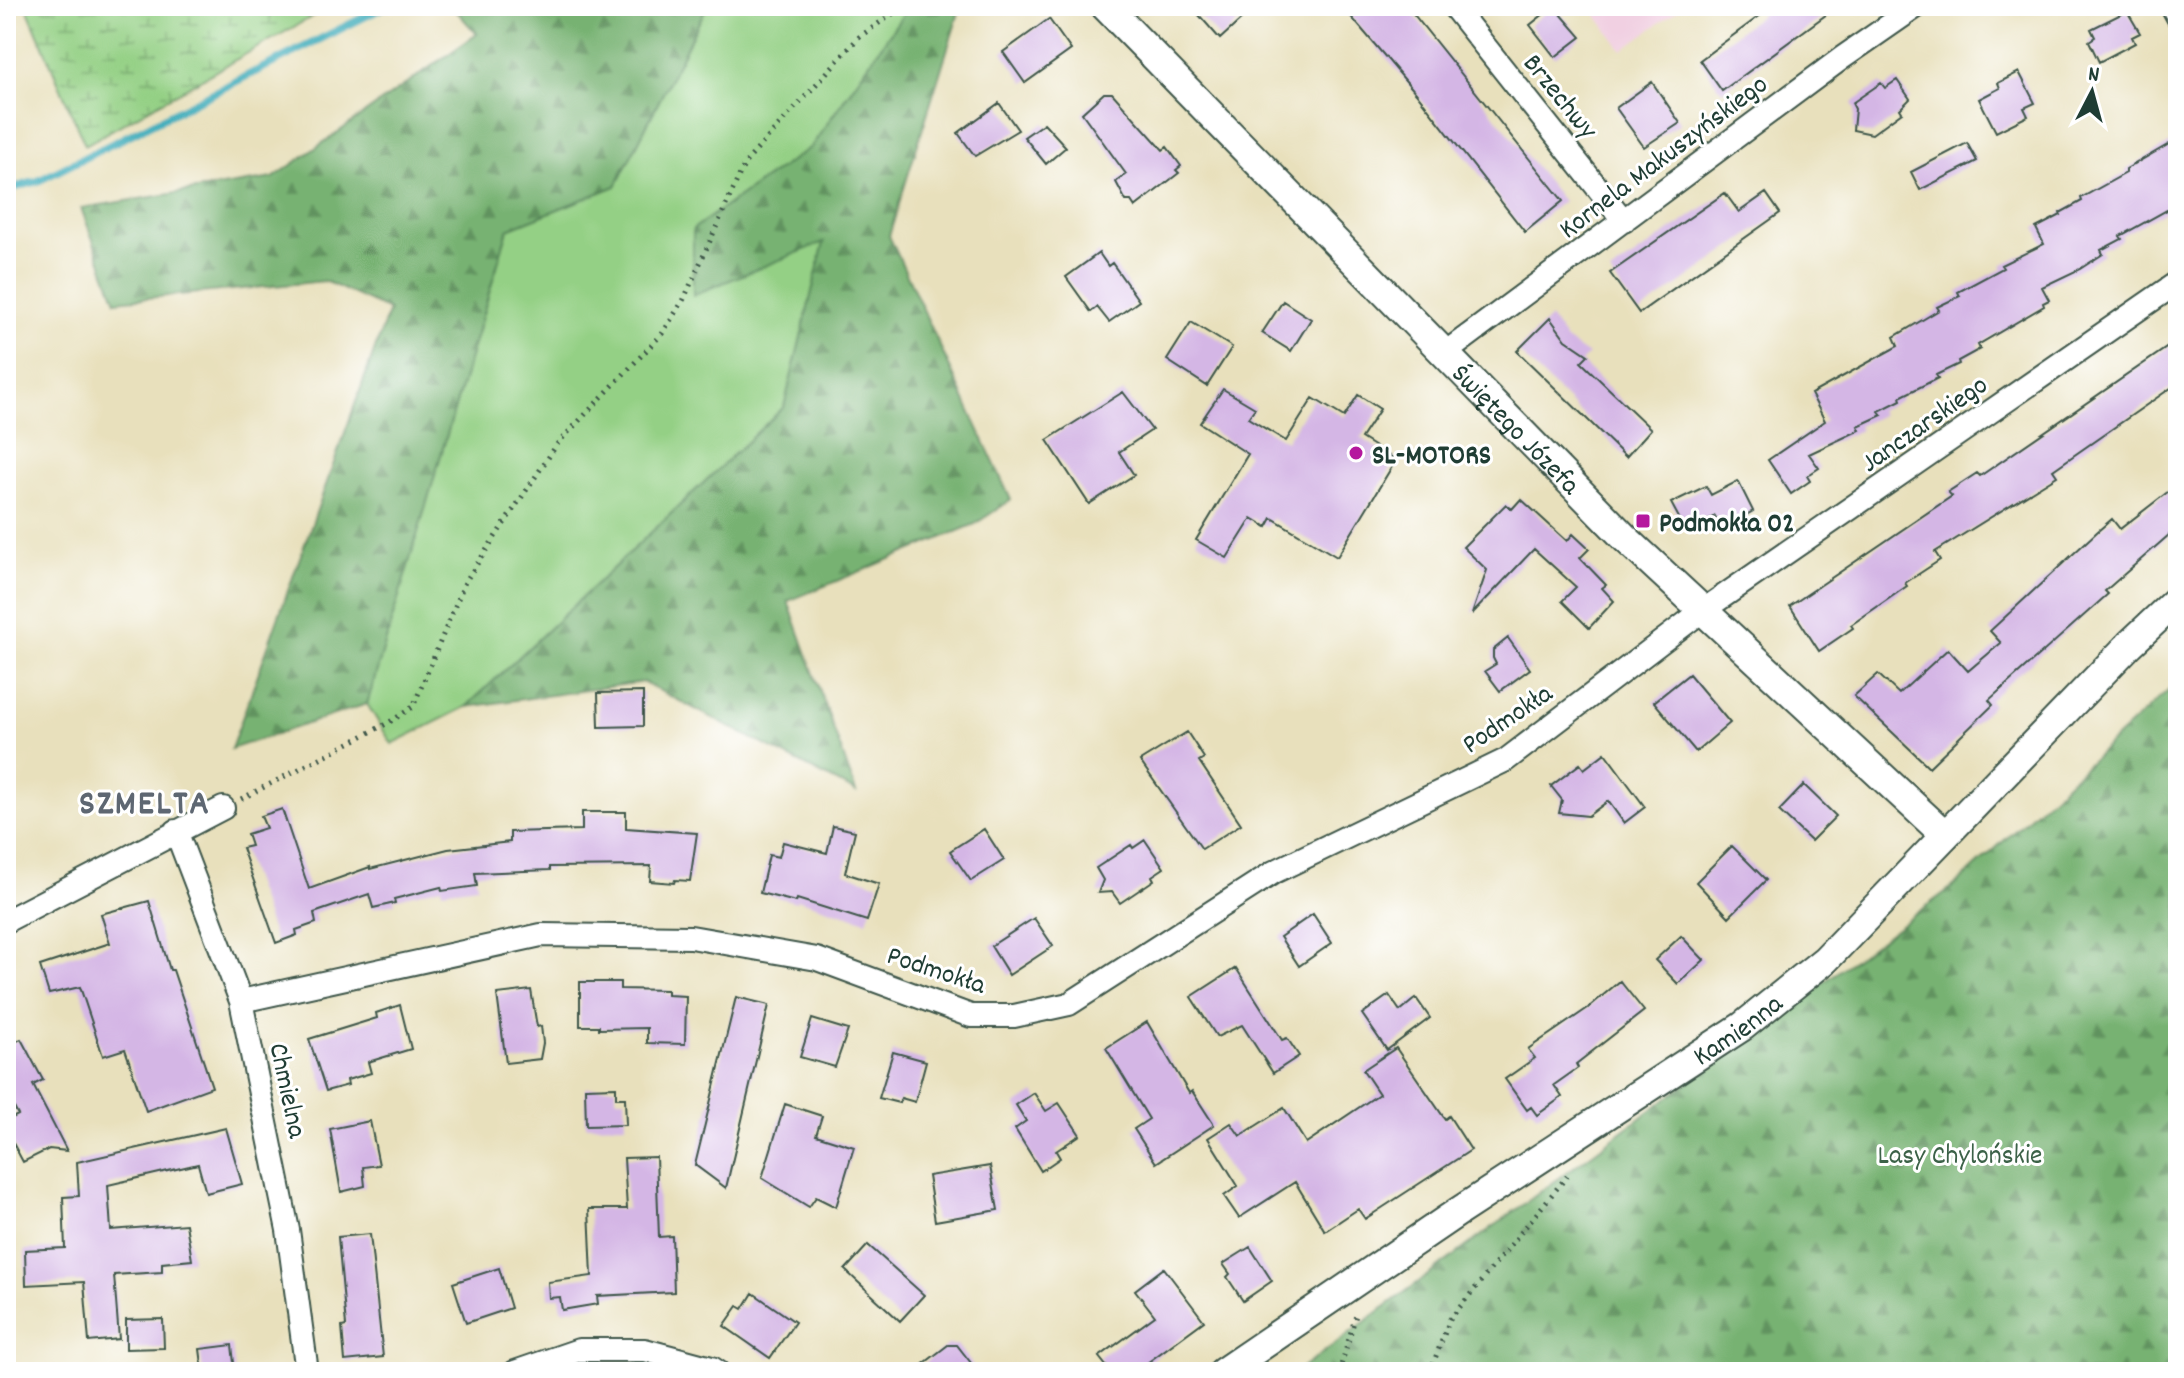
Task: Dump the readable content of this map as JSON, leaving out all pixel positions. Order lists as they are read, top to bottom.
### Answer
{
  "streets": {
    "street": [
      "Brzechwy",
      "Kornela Makuszyńskiego",
      "Janczarskiego",
      "Świętego Józefa",
      "Podmokła",
      "Kamienna",
      "Chmielna"
    ]
  },
  "crossings": [
    ["Brzechwy", "Kornela Makuszyńskiego"],
    ["Kornela Makuszyńskiego", "Świętego Józefa"],
    ["Janczarskiego", "Świętego Józefa"],
    ["Janczarskiego", "Podmokła"],
    ["Świętego Józefa", "Podmokła"],
    ["Świętego Józefa", "Kamienna"],
    ["Podmokła", "Chmielna"]
  ],
  "districts": ["SZMELTA"],
  "parks": ["Lasy Chylońskie"],
  "places": {
    "other": ["SL-MOTORS"],
    "transit": ["Podmokła 02"]
  },
  "north": "top"
}
